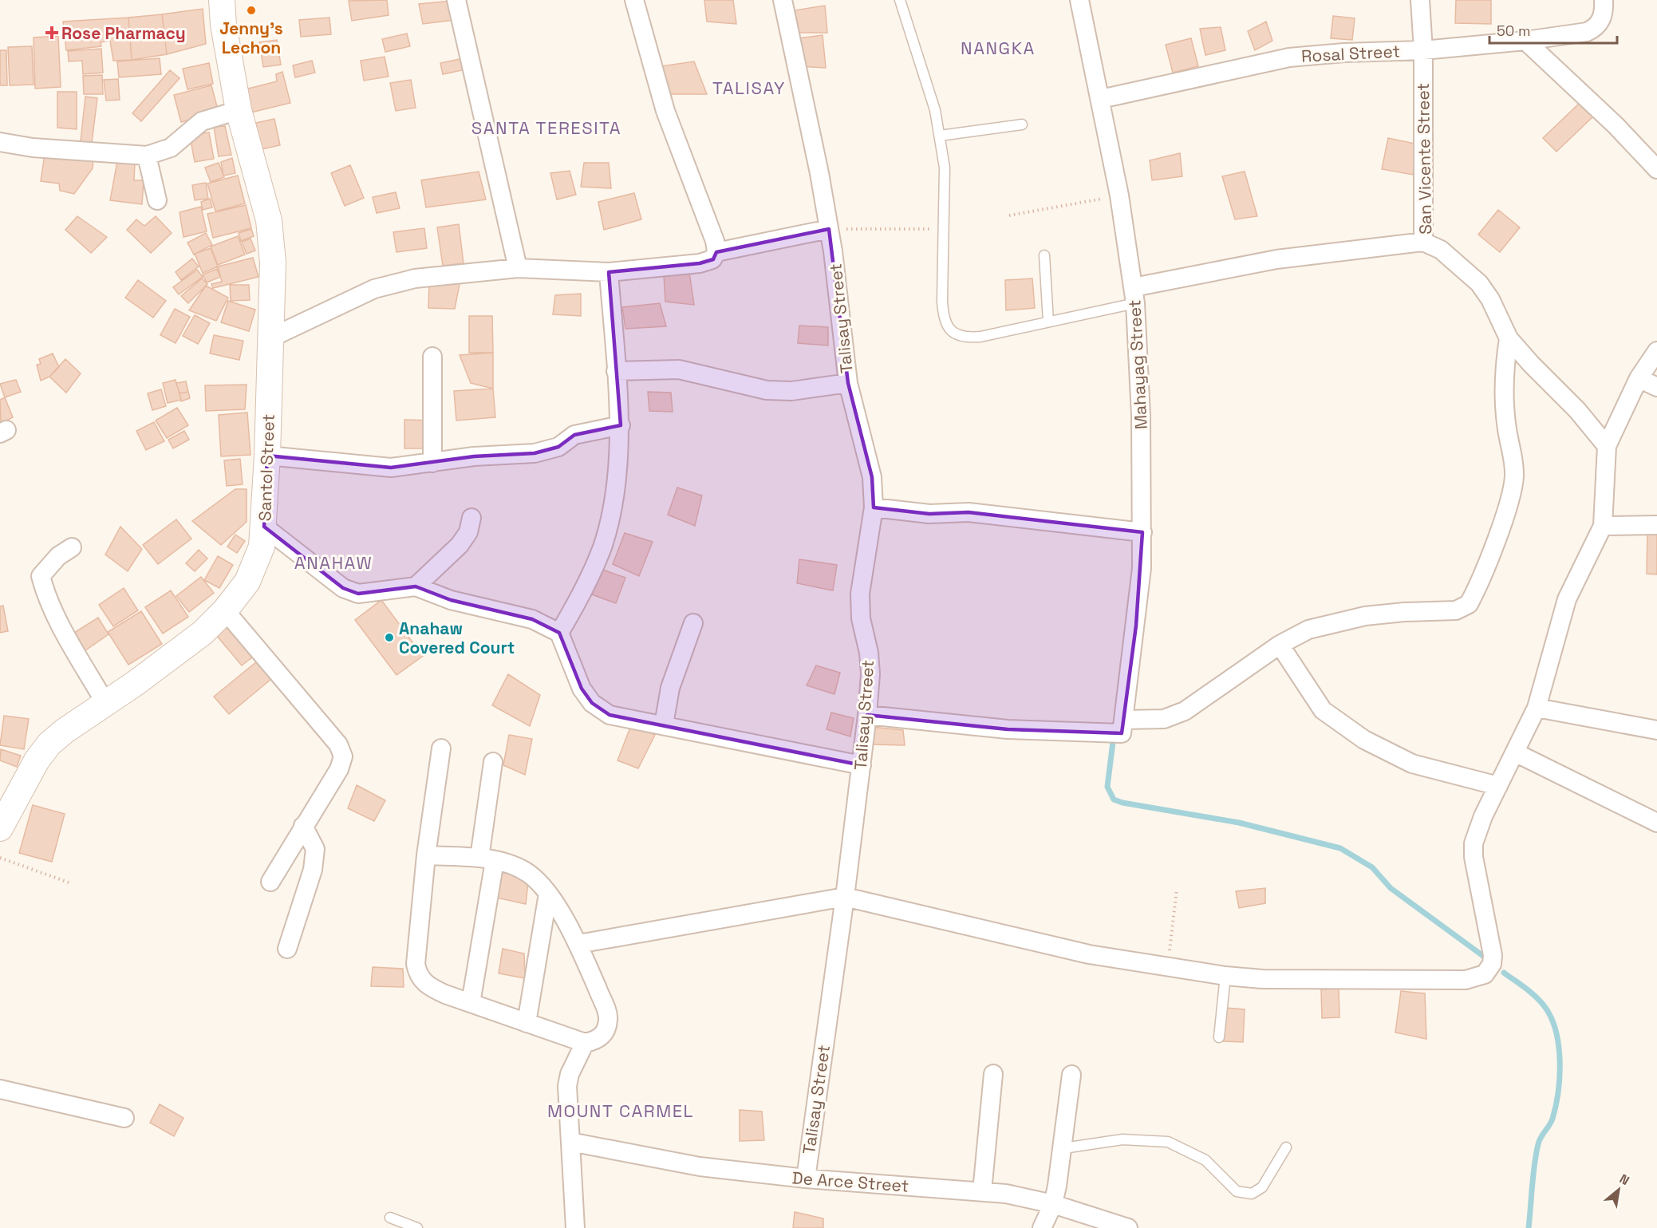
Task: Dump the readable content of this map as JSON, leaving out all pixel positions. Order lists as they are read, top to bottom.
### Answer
{
  "streets": {
    "main road": ["Santol Street"],
    "street": [
      "Rosal Street",
      "San Vicente Street",
      "Talisay Street",
      "Mahayag Street",
      "De Arce Street"
    ]
  },
  "crossings": [
    ["Rosal Street", "San Vicente Street"],
    ["Rosal Street", "Mahayag Street"],
    ["Talisay Street", "De Arce Street"]
  ],
  "districts": [
    "NANGKA",
    "TALISAY",
    "SANTA TERESITA",
    "ANAHAW",
    "MOUNT CARMEL"
  ],
  "places": {
    "other": ["Jenny's Lechon", "Anahaw Covered Court"],
    "health": ["Rose Pharmacy"]
  },
  "scale_bar": "50 m",
  "north": "top right"
}
